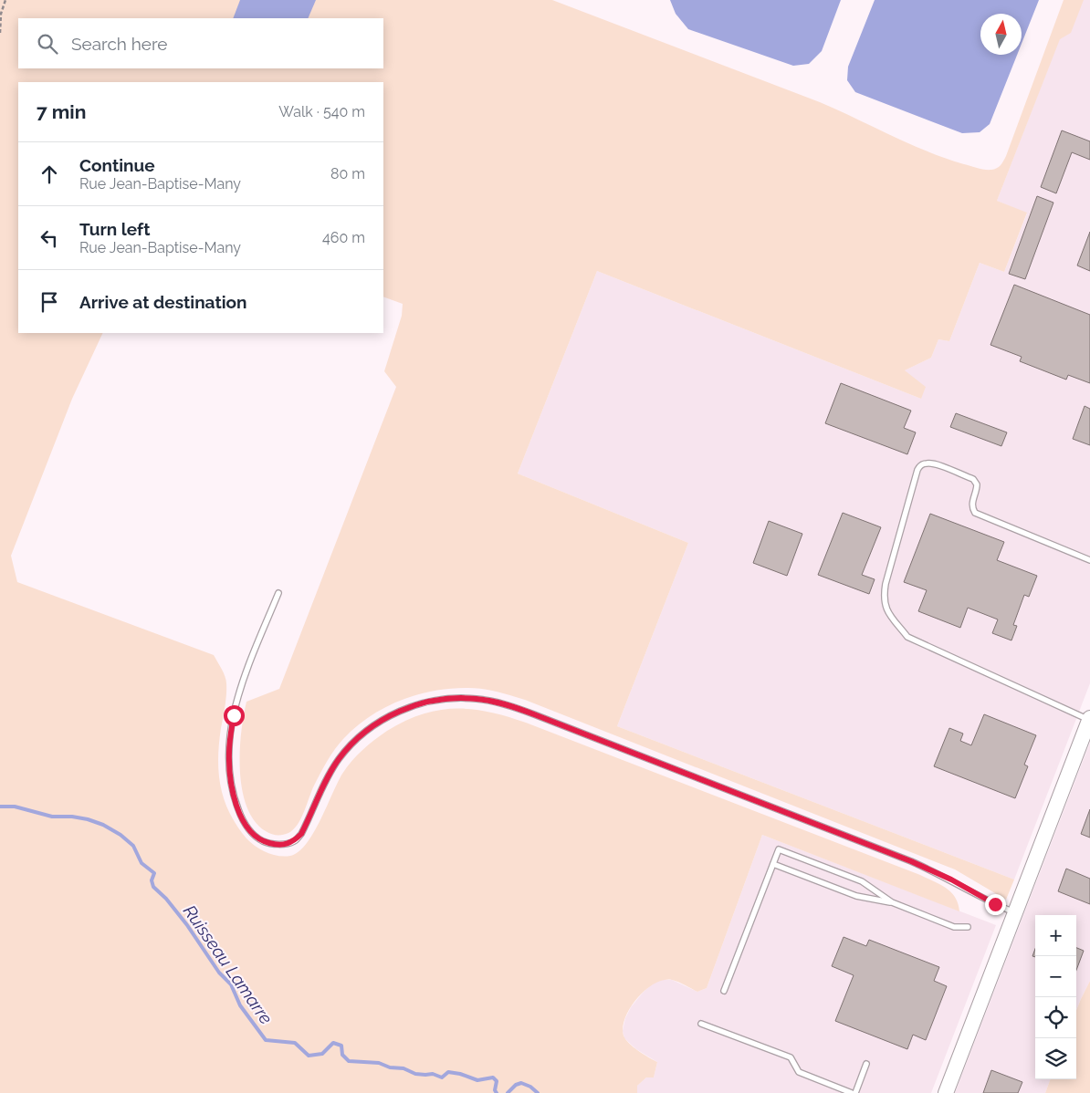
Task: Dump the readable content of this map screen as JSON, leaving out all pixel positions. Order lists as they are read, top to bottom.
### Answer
{
  "water": ["Ruisseau Lamarre"],
  "north": "top",
  "page": {
    "search": "Search here",
    "heading": ["7 min", "Walk · 540 m"],
    "list": [
      ["Continue", "Rue Jean-Baptise-Many", "80 m"],
      ["Turn left", "Rue Jean-Baptise-Many", "460 m"],
      "Arrive at destination"
    ],
    "map_buttons": ["+", "−"]
  }
}
